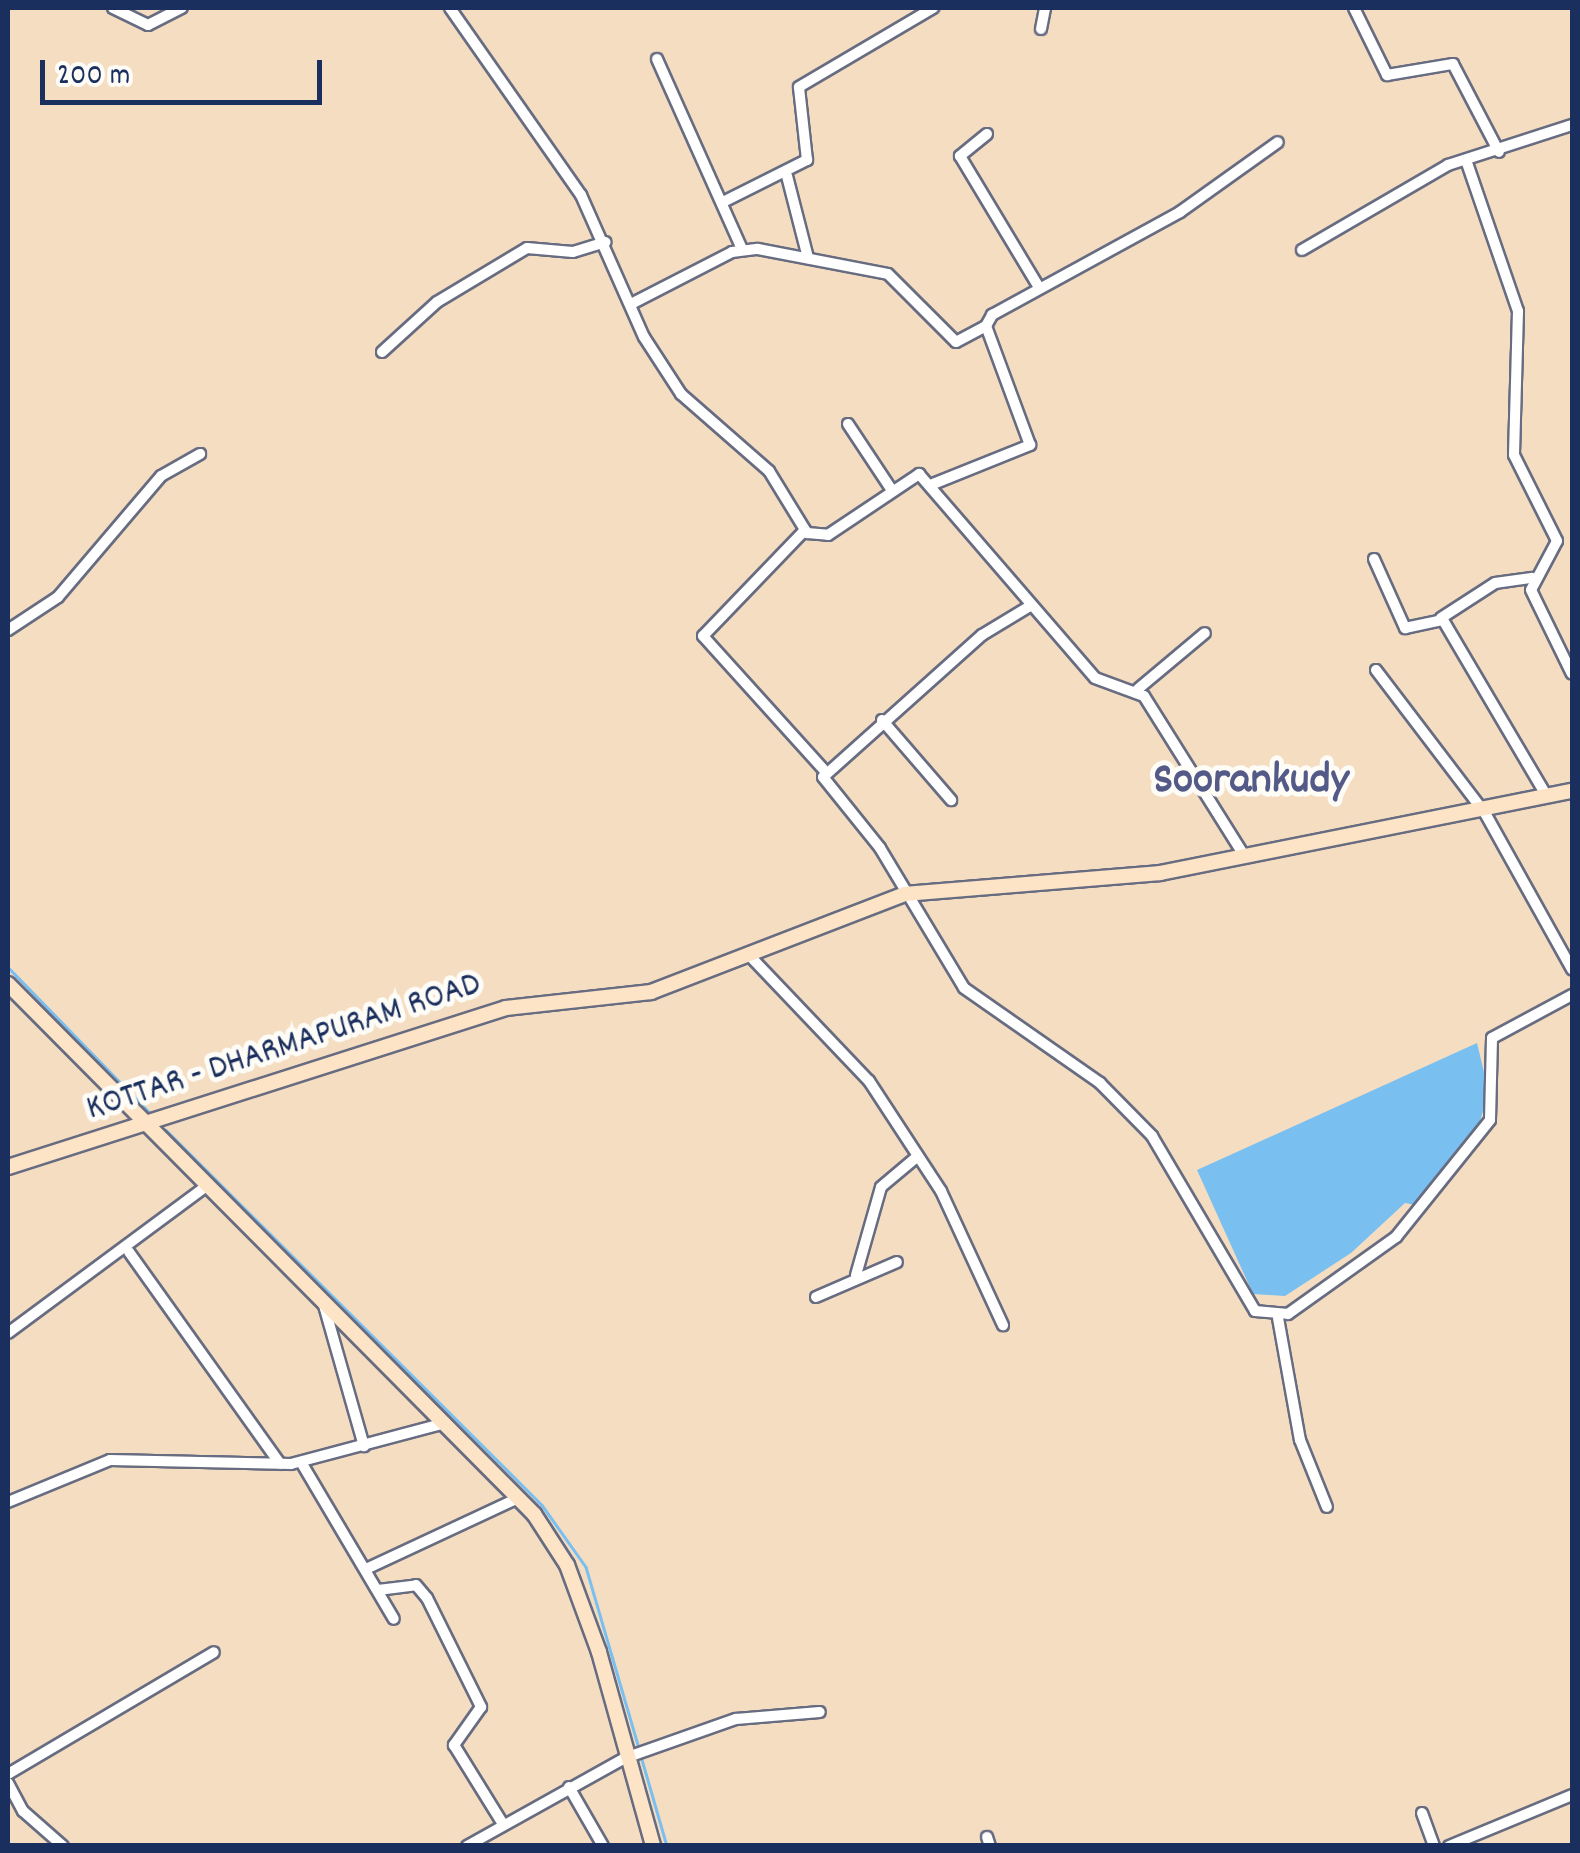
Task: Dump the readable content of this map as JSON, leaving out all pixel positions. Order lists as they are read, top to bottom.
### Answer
{
  "streets": {
    "main road": ["KOTTAR - DHARMAPURAM ROAD"]
  },
  "districts": ["Soorankudy"],
  "scale_bar": "200 m"
}
